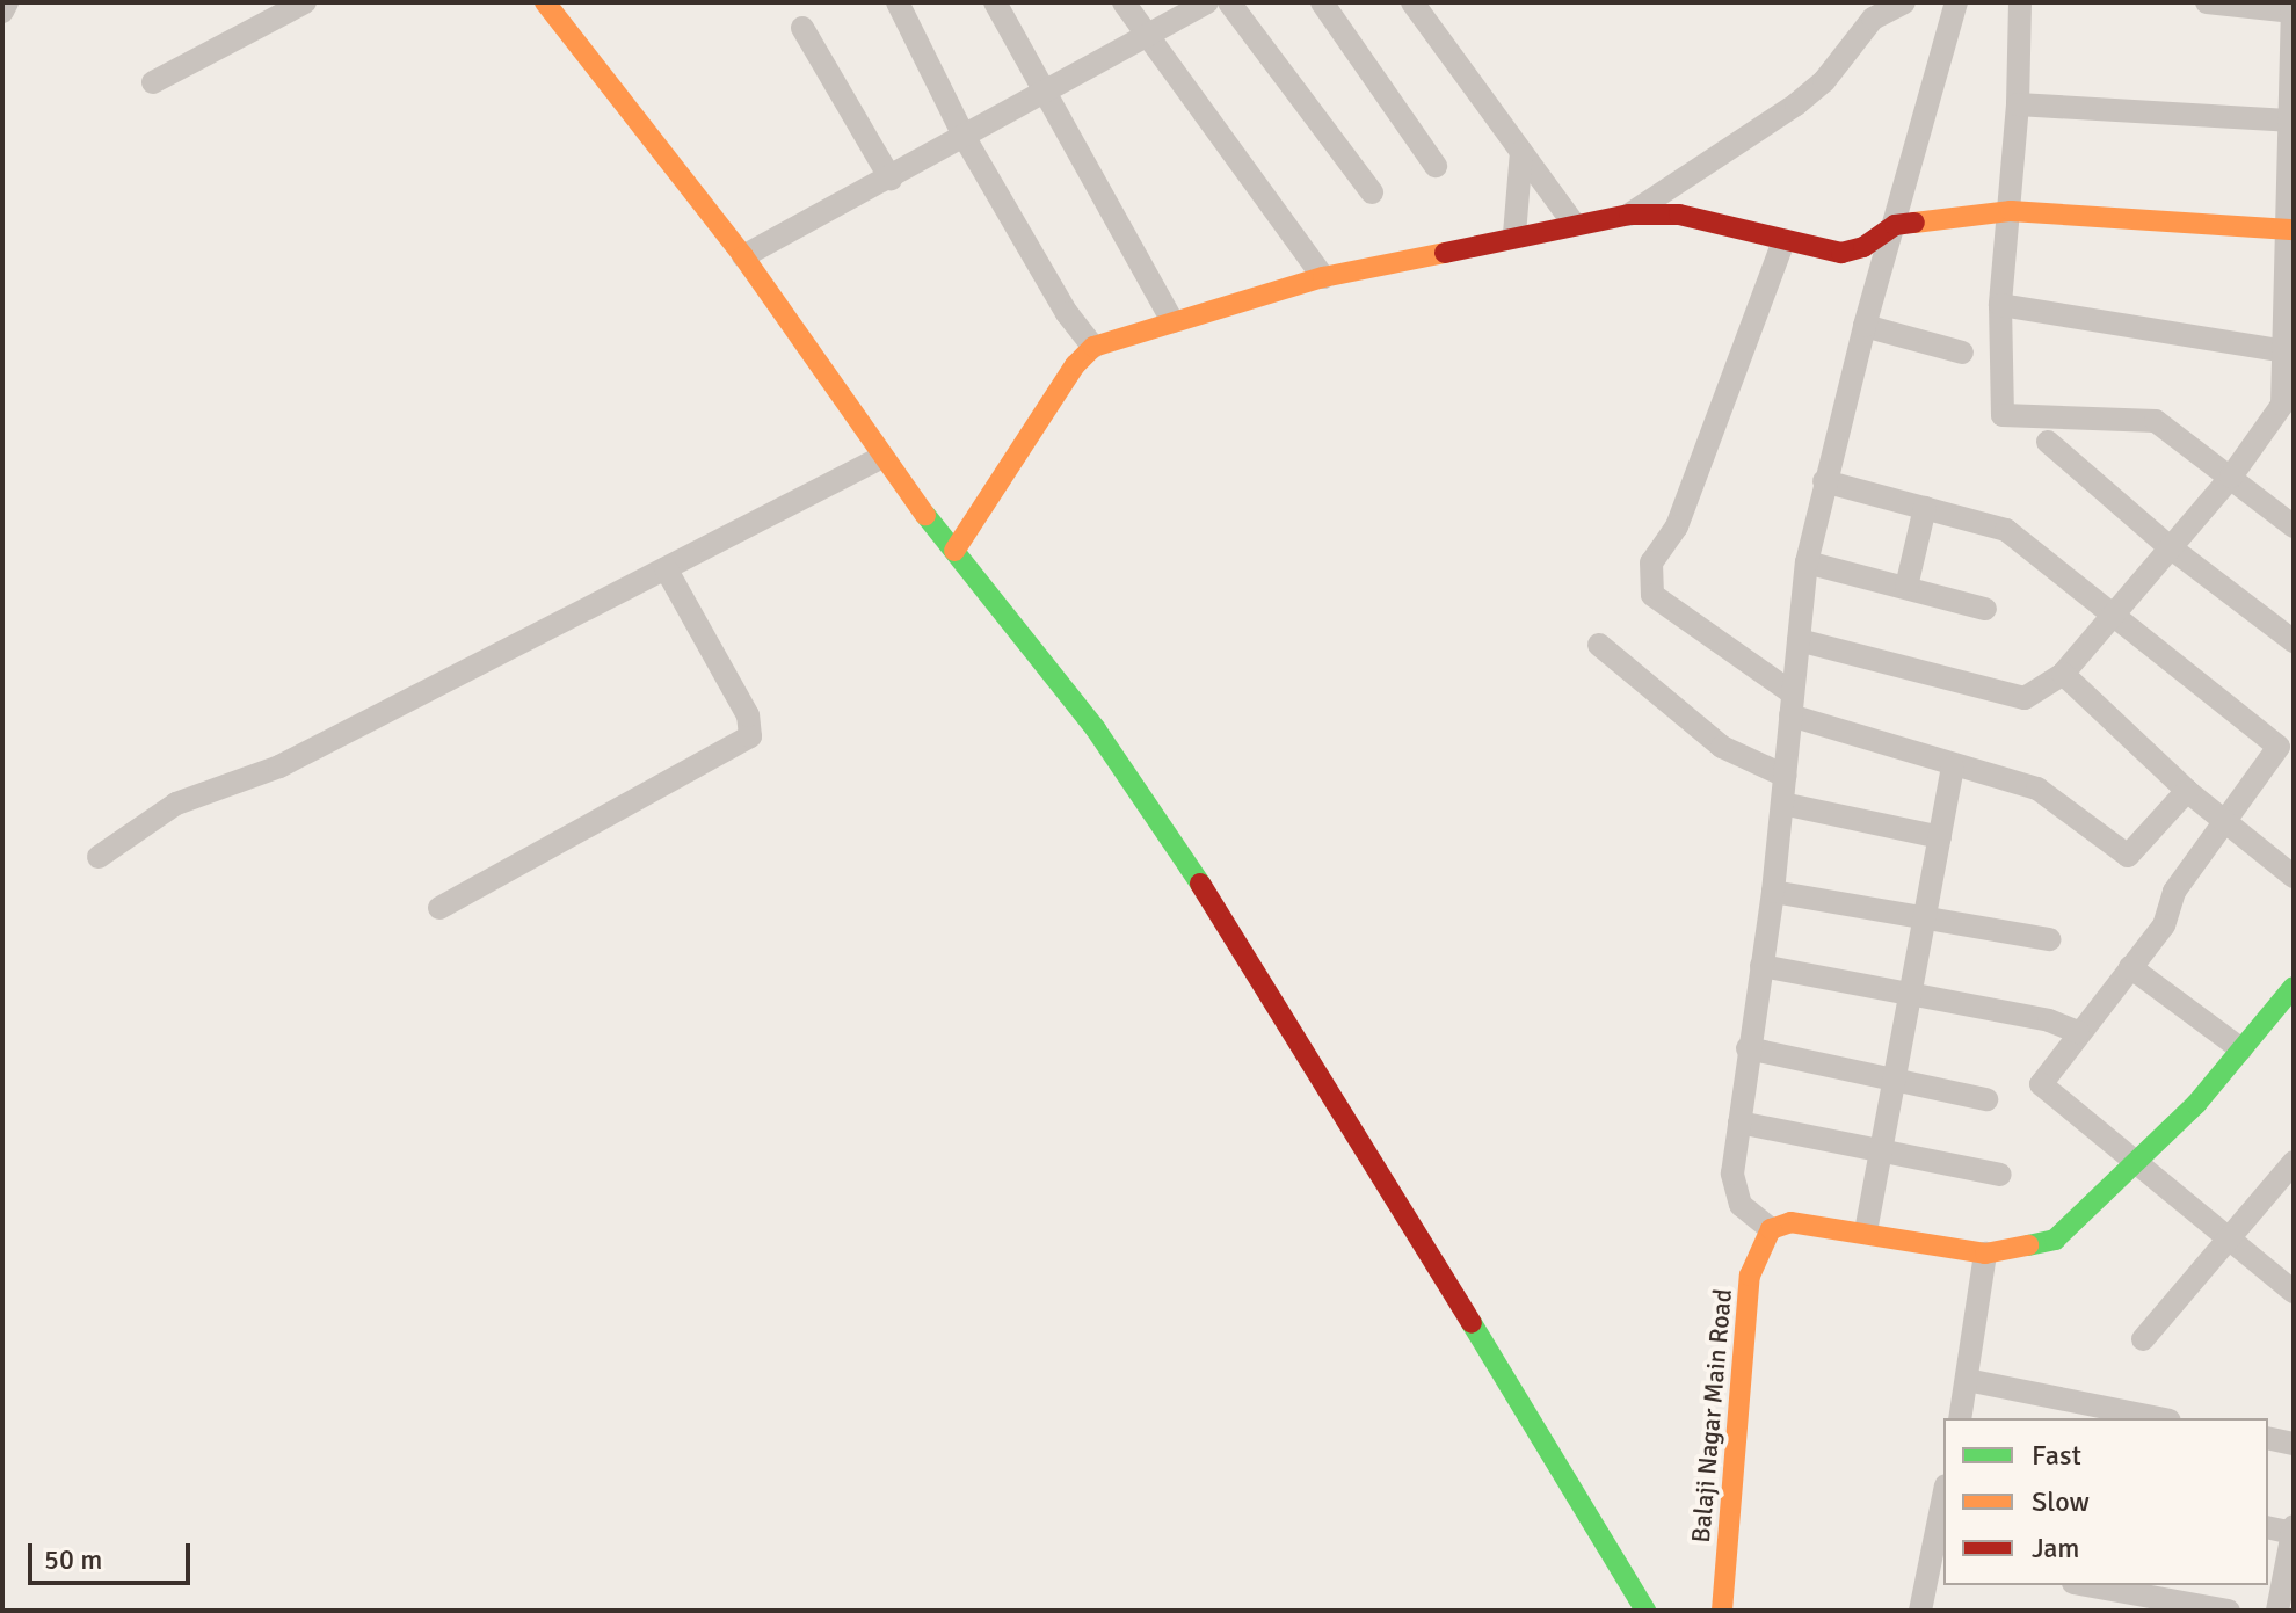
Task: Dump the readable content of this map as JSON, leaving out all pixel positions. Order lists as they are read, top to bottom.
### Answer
{
  "streets": {
    "street": ["Balaji Nagar Main Road"]
  },
  "legend": ["Fast", "Slow", "Jam"],
  "scale_bar": "50 m"
}
